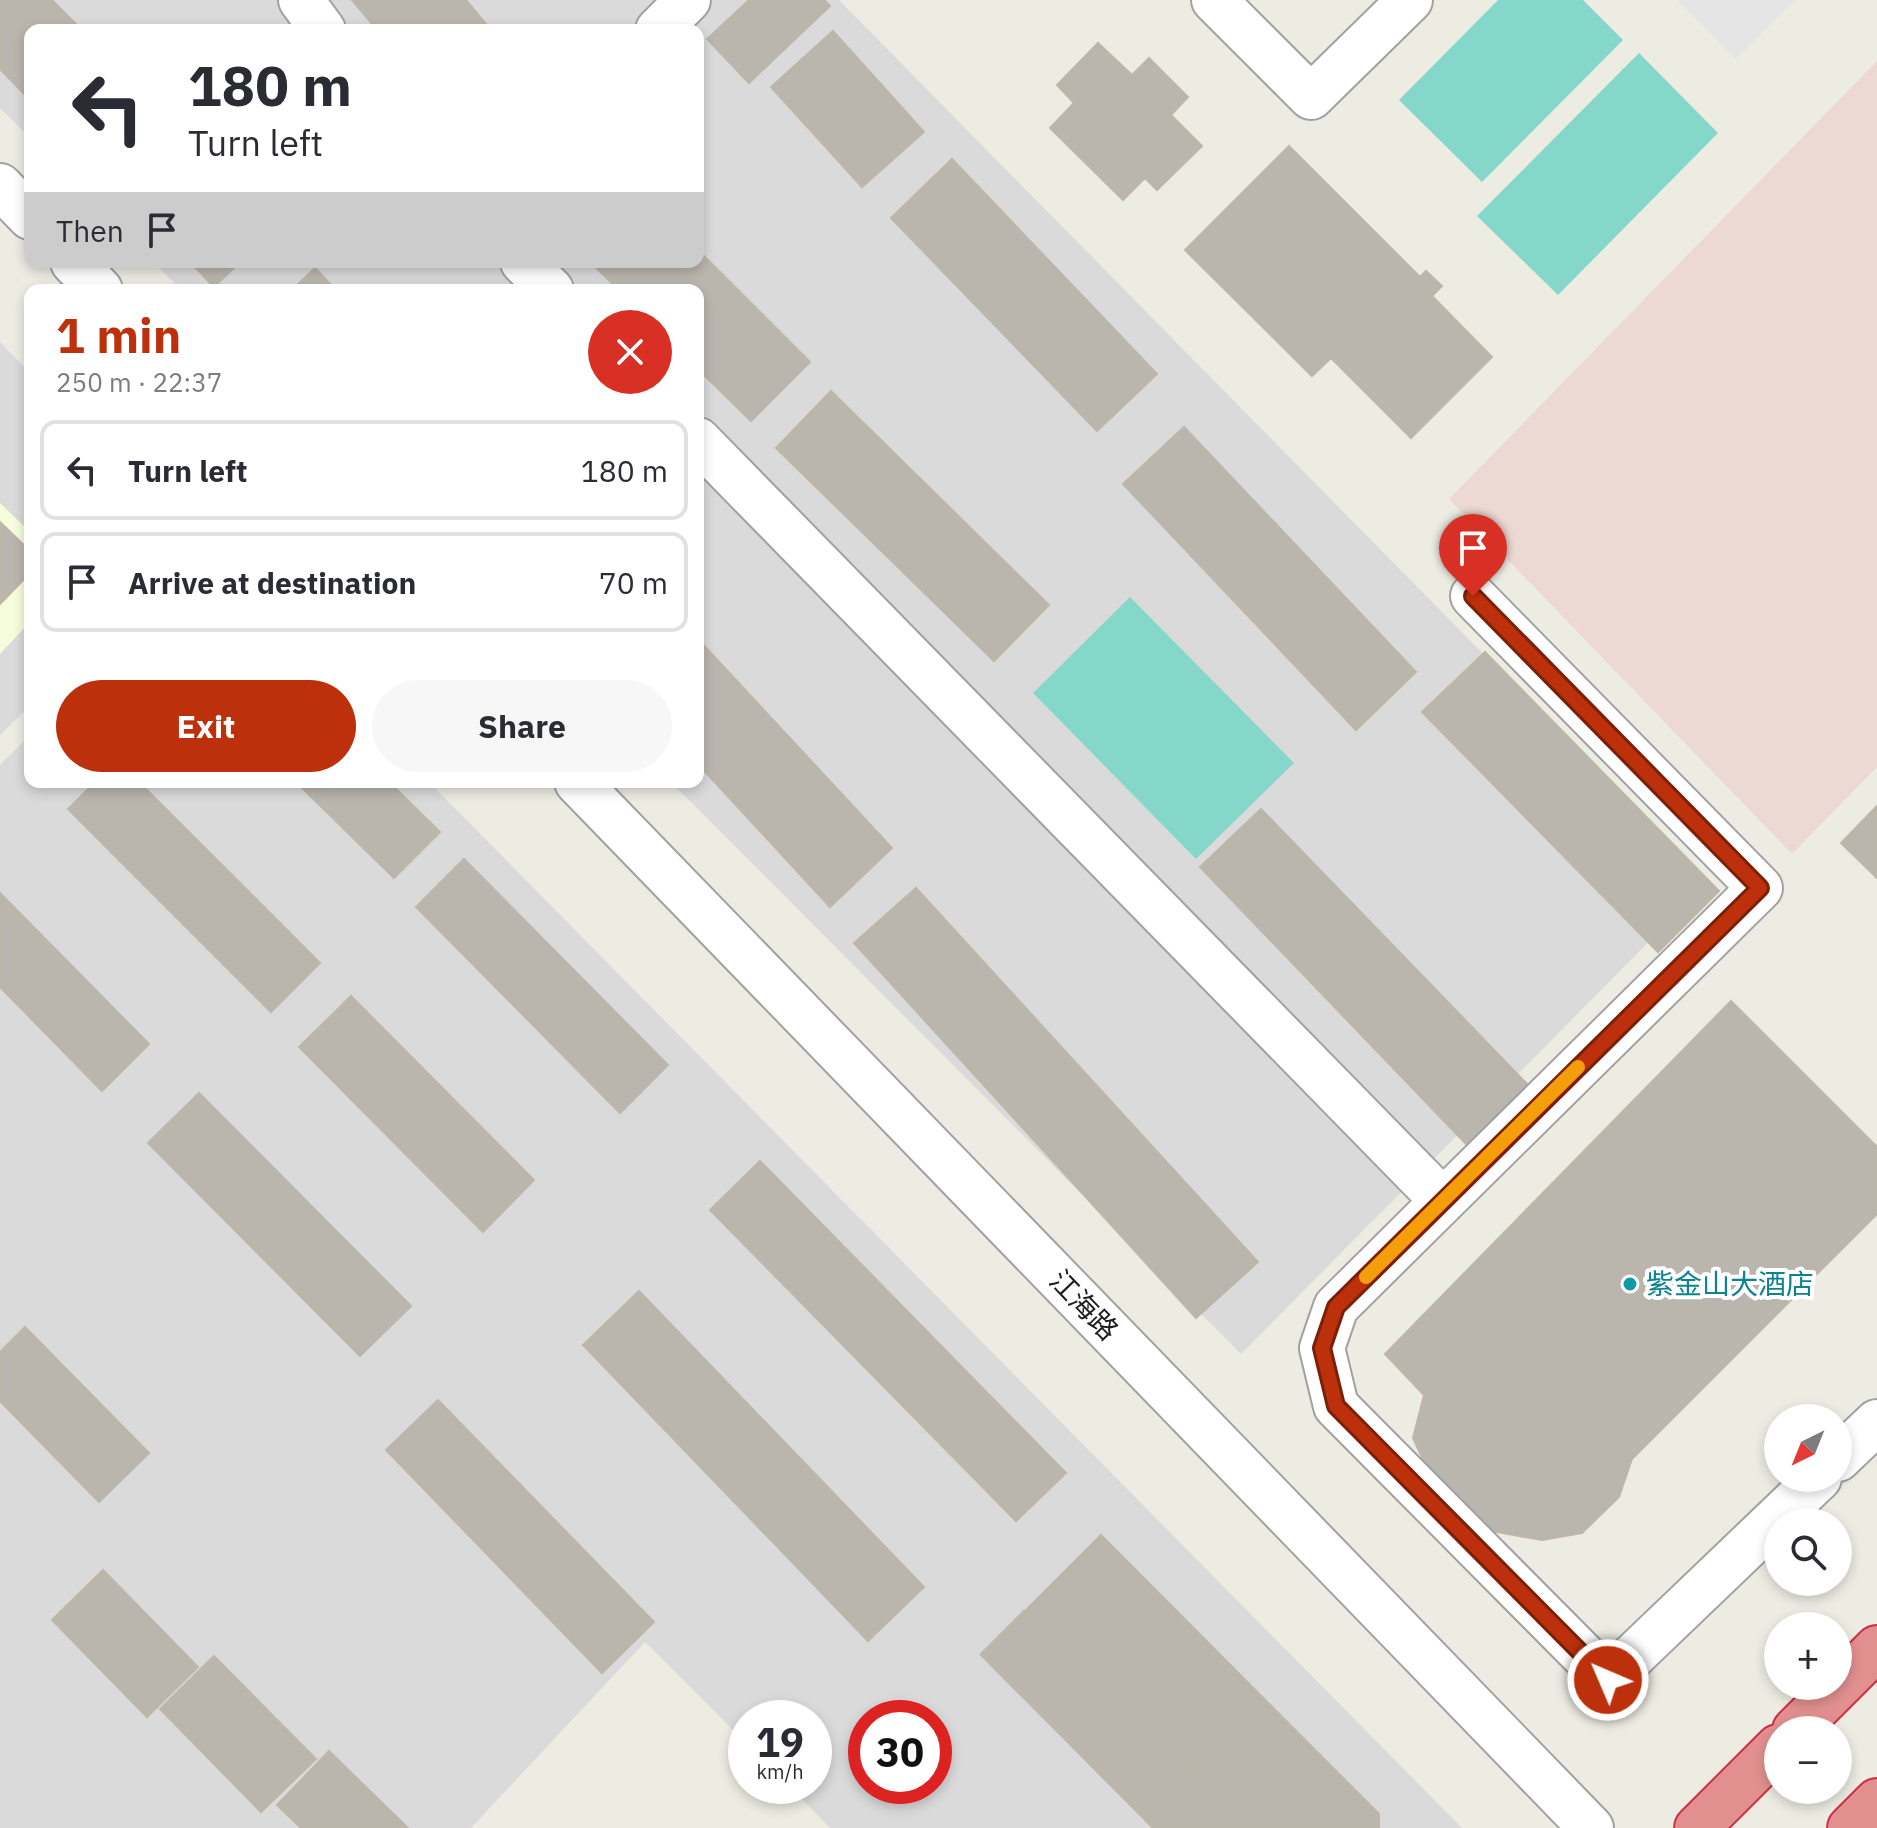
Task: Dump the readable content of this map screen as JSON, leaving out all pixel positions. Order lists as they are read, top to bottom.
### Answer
{
  "streets": {
    "street": ["江海路"]
  },
  "places": ["紫金山大酒店"],
  "north": "bottom left",
  "page": {
    "turn": ["180 m", "Turn left"],
    "then": "Then",
    "heading": ["1 min", "250 m · 22:37"],
    "list": [
      {
        "name": "Turn left",
        "value": "180 m"
      },
      {
        "name": "Arrive at destination",
        "value": "70 m"
      }
    ],
    "buttons": ["Exit", "Share"],
    "map_buttons": ["+", "−"],
    "speed": "19 km/h",
    "limit": "30"
  }
}
